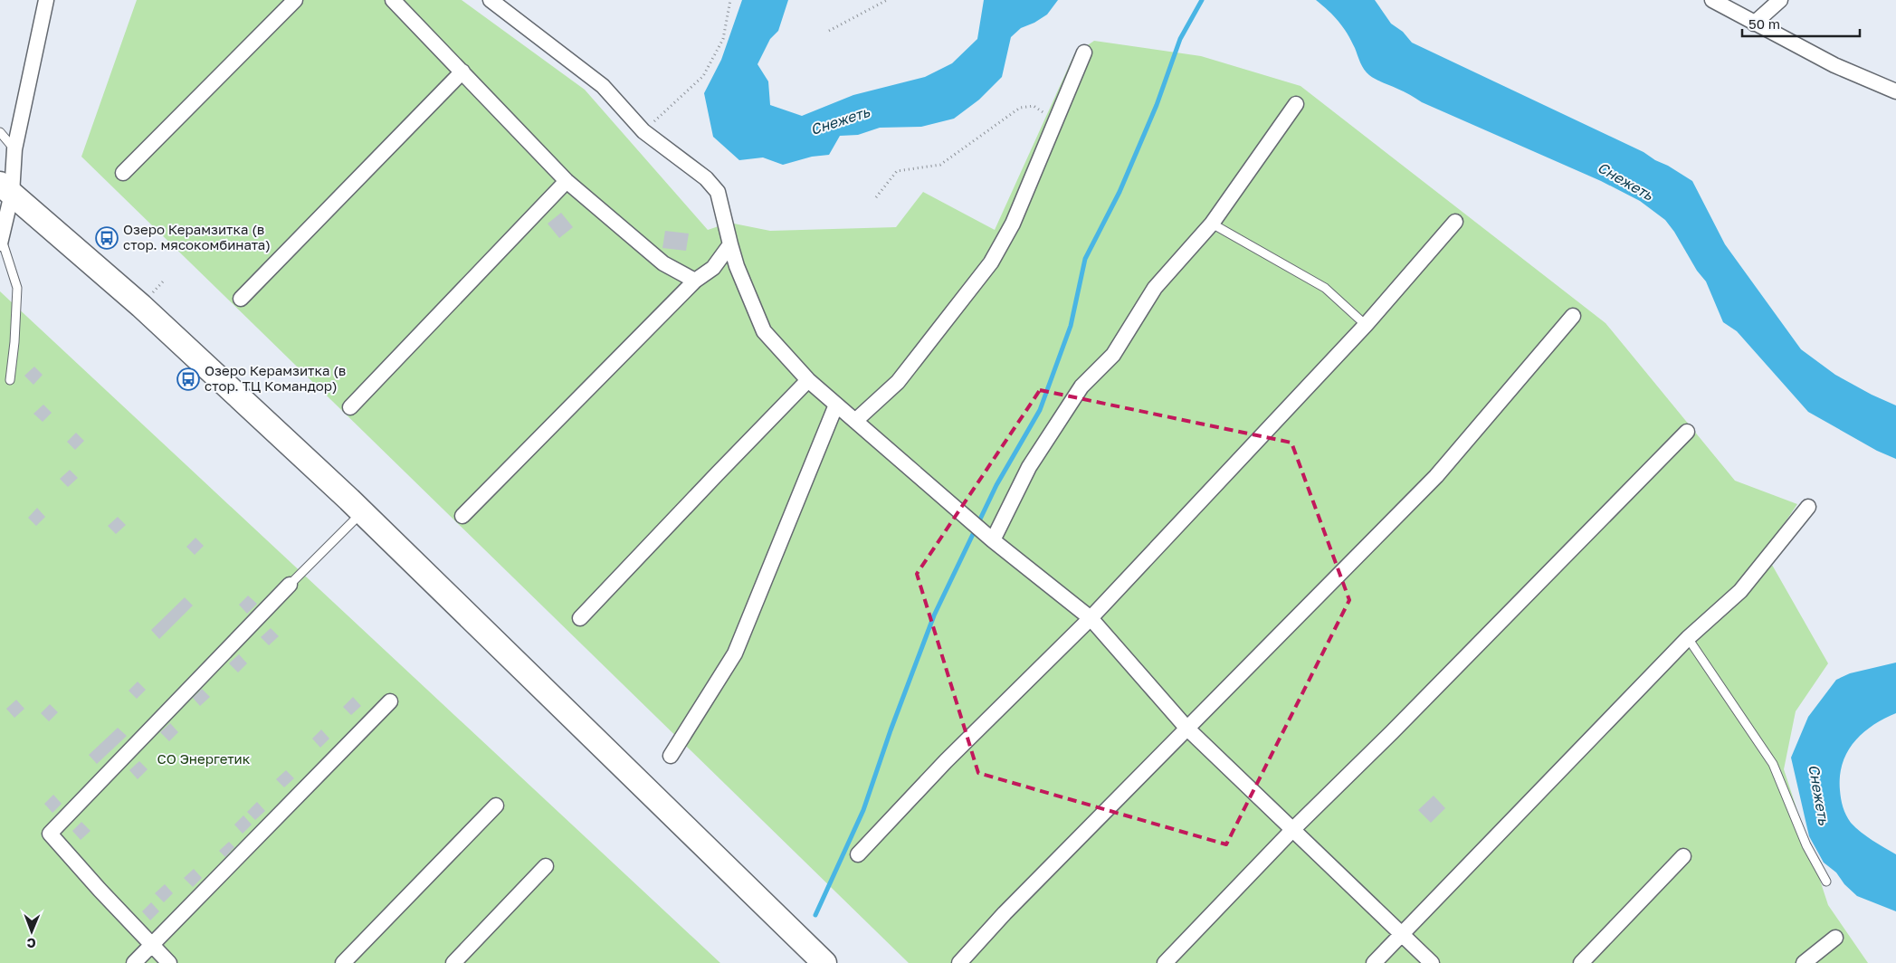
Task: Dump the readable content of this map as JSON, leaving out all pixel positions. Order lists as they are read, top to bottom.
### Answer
{
  "water": ["Снежеть"],
  "parks": ["СО Энергетик"],
  "places": {
    "bus stop": ["Озеро Керамзитка (в стор. мясокомбината)", "Озеро Керамзитка (в стор. ТЦ Командор)"]
  },
  "scale_bar": "50 m",
  "north": "bottom"
}
